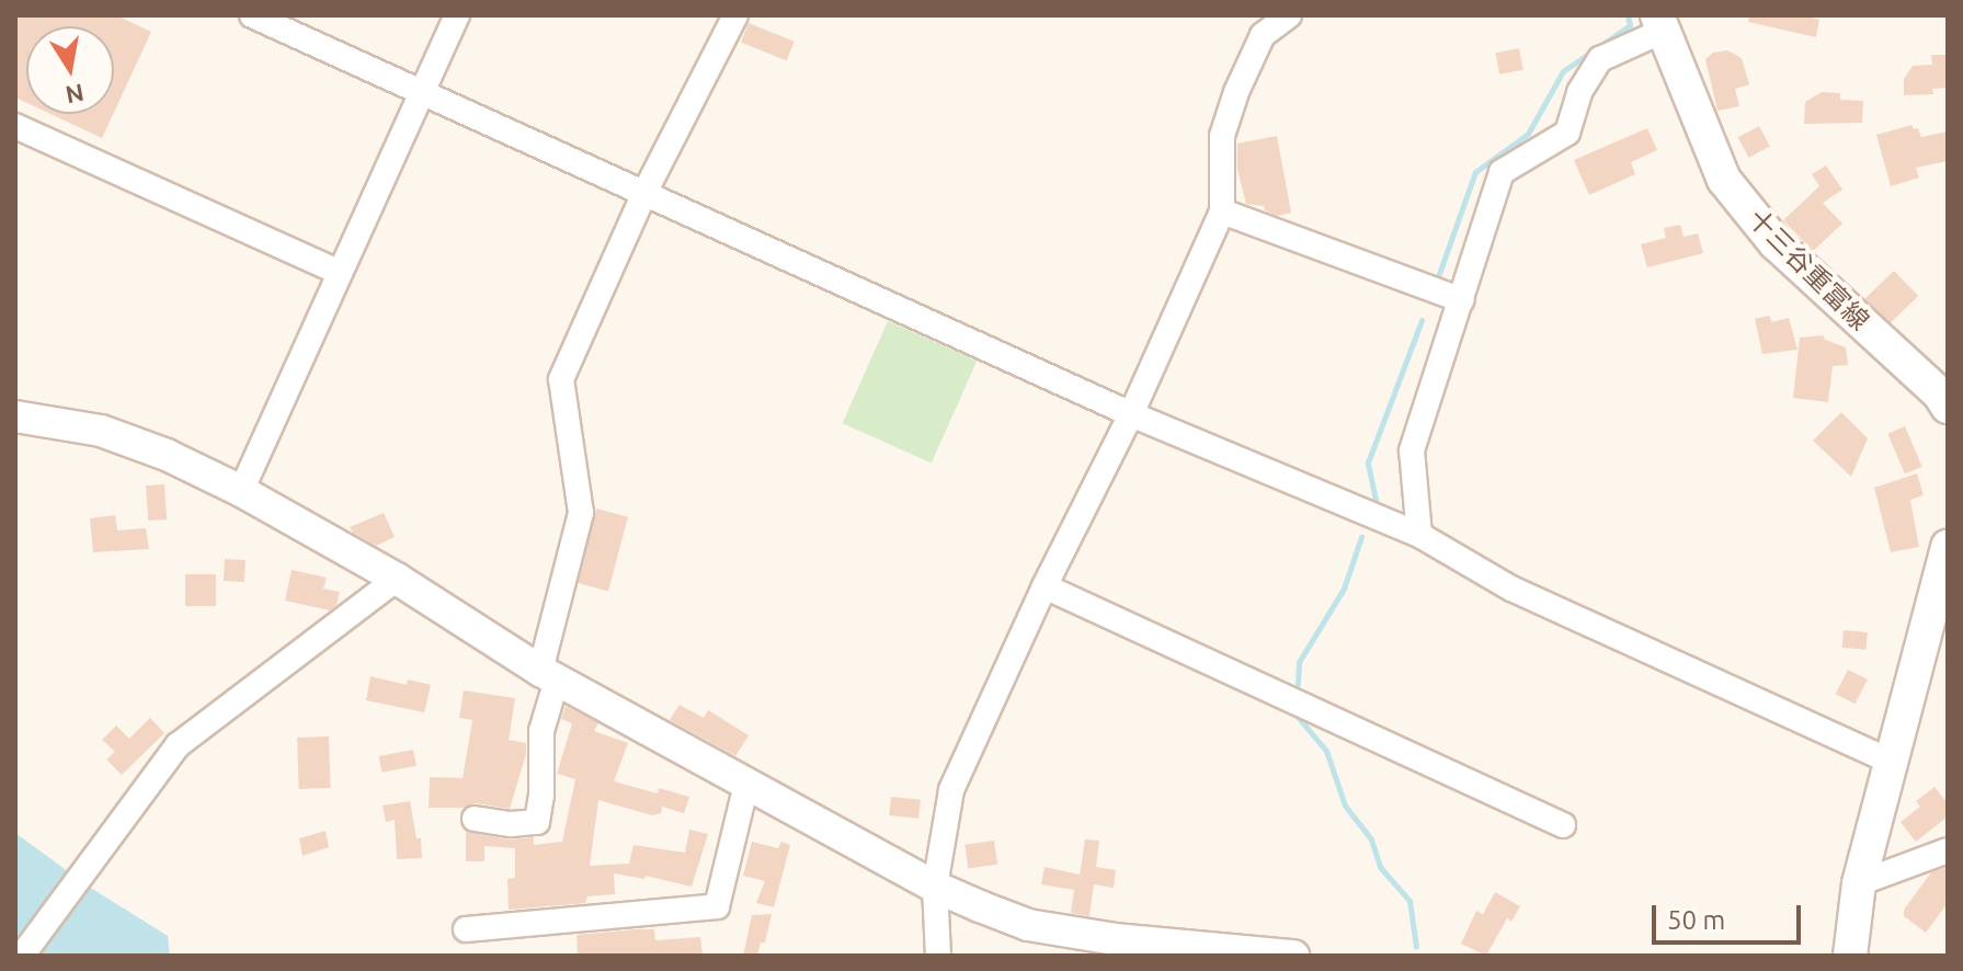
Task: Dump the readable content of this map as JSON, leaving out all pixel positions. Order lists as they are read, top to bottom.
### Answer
{
  "streets": {
    "main road": ["十三谷重富線"]
  },
  "scale_bar": "50 m",
  "north": "bottom"
}
